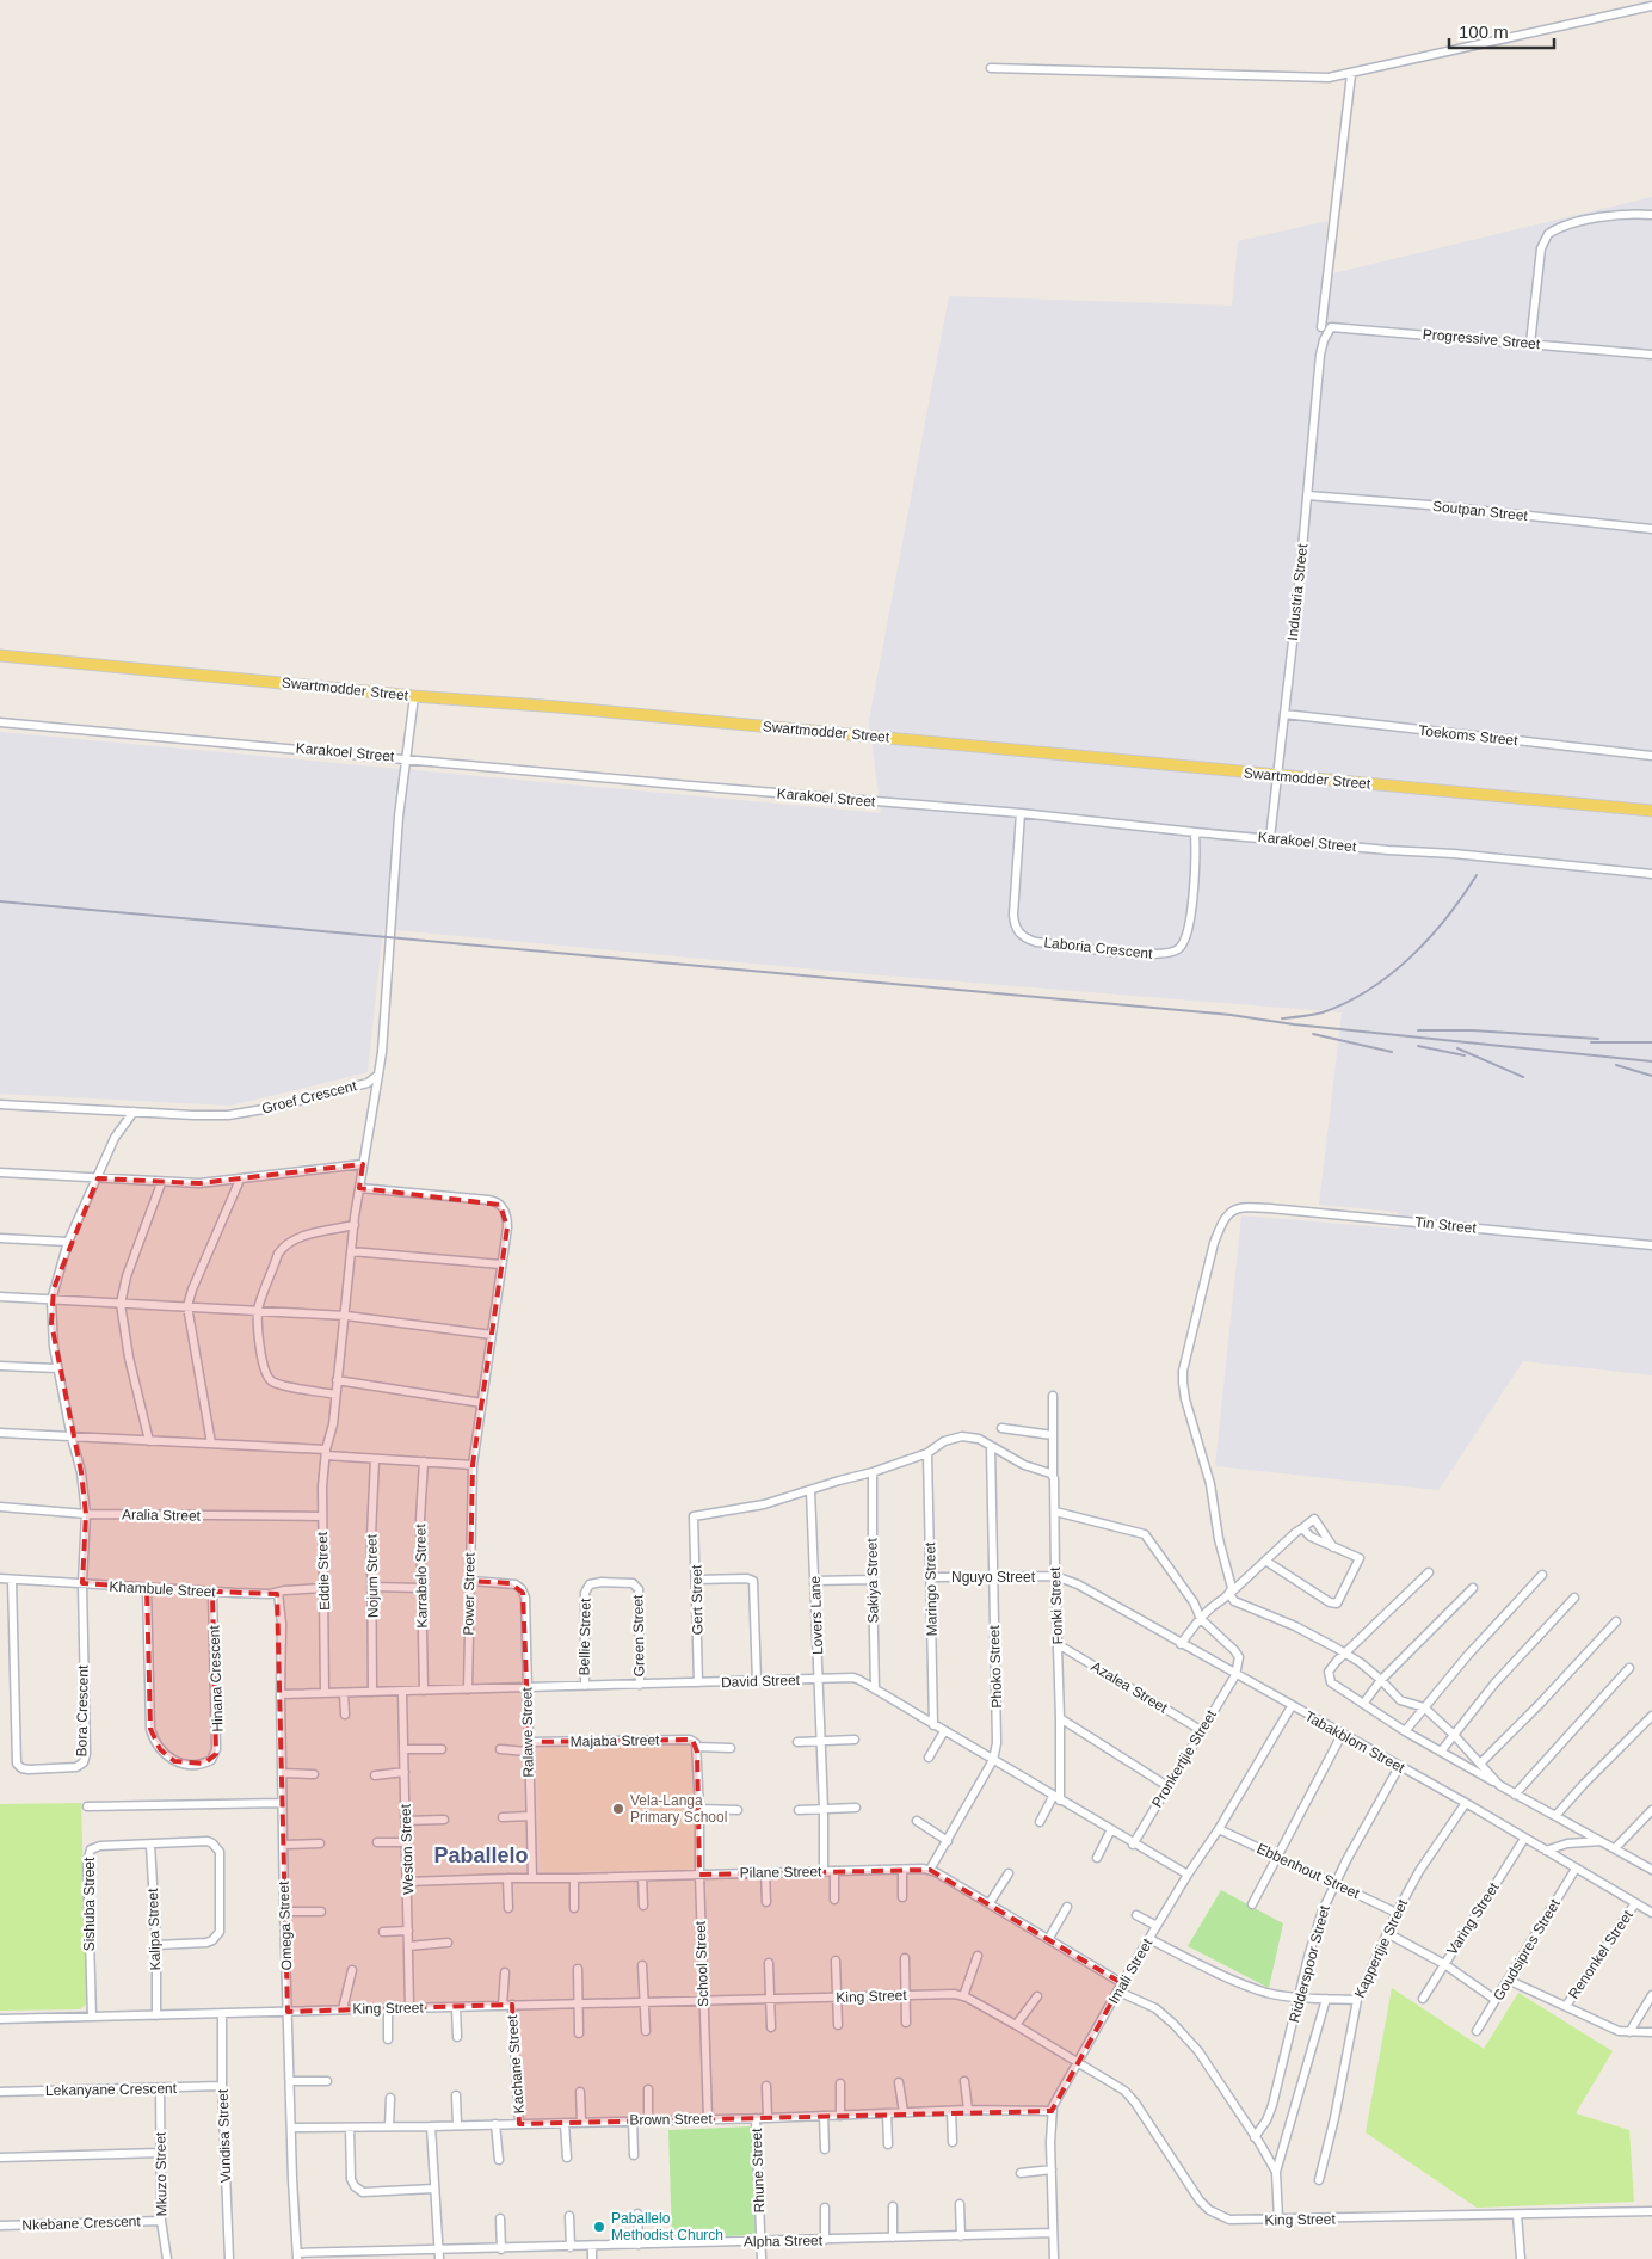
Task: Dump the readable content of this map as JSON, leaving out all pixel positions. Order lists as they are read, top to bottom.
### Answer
{
  "streets": {
    "main road": ["Swartmodder Street"],
    "street": [
      "Progressive Street",
      "Soutpan Street",
      "Industria Street",
      "Toekoms Street",
      "Karakoel Street",
      "Laboria Crescent",
      "Groef Crescent",
      "Tin Street",
      "Aralia Street",
      "Eddie Street",
      "Nojum Street",
      "Karrabelo Street",
      "Nguyo Street",
      "Sakiya Street",
      "Khambule Street",
      "Maringo Street",
      "Power Street",
      "Gert Street",
      "Fonki Street",
      "Lovers Lane",
      "Green Street",
      "Bellie Street",
      "Phoko Street",
      "Hinana Crescent",
      "David Street",
      "Azalea Street",
      "Bora Crescent",
      "Ralawe Street",
      "Majaba Street",
      "Tabakblom Street",
      "Pronkertjie Street",
      "Weston Street",
      "Ebbenhout Street",
      "Pilane Street",
      "Sishuba Street",
      "Varing Street",
      "Omega Street",
      "Kalipa Street",
      "Kappertjie Street",
      "Goudsipres Street",
      "Renonkel Street",
      "School Street",
      "Ridderspoor Street",
      "Imali Street",
      "King Street",
      "Kachane Street",
      "Lekanyane Crescent",
      "Brown Street",
      "Vundisa Street",
      "Rhune Street",
      "Mkuzo Street",
      "Nkebane Crescent",
      "Alpha Street"
    ]
  },
  "crossings": [
    ["Progressive Street", "Industria Street"],
    ["Soutpan Street", "Industria Street"],
    ["Industria Street", "Swartmodder Street"],
    ["Industria Street", "Toekoms Street"],
    ["Industria Street", "Karakoel Street"],
    ["Karakoel Street", "Laboria Crescent"],
    ["Groef Crescent", "Eddie Street"],
    ["Aralia Street", "Eddie Street"],
    ["Eddie Street", "Khambule Street"],
    ["Eddie Street", "Power Street"],
    ["Eddie Street", "David Street"],
    ["Nojum Street", "David Street"],
    ["Karrabelo Street", "David Street"],
    ["Nguyo Street", "Maringo Street"],
    ["Nguyo Street", "Fonki Street"],
    ["Nguyo Street", "Phoko Street"],
    ["Nguyo Street", "Tabakblom Street"],
    ["Sakiya Street", "David Street"],
    ["Khambule Street", "Hinana Crescent"],
    ["Khambule Street", "Bora Crescent"],
    ["Khambule Street", "Omega Street"],
    ["Maringo Street", "David Street"],
    ["Power Street", "David Street"],
    ["Power Street", "Ralawe Street"],
    ["Gert Street", "Lovers Lane"],
    ["Gert Street", "David Street"],
    ["Fonki Street", "David Street"],
    ["Fonki Street", "Azalea Street"],
    ["Fonki Street", "Tabakblom Street"],
    ["Lovers Lane", "David Street"],
    ["Lovers Lane", "Pilane Street"],
    ["Green Street", "Bellie Street"],
    ["Green Street", "David Street"],
    ["Bellie Street", "David Street"],
    ["Phoko Street", "David Street"],
    ["Phoko Street", "Pilane Street"],
    ["David Street", "Ralawe Street"],
    ["David Street", "Pronkertjie Street"],
    ["David Street", "Weston Street"],
    ["David Street", "Omega Street"],
    ["David Street", "Imali Street"],
    ["Azalea Street", "Pronkertjie Street"],
    ["Ralawe Street", "Majaba Street"],
    ["Ralawe Street", "Pilane Street"],
    ["Majaba Street", "School Street"],
    ["Tabakblom Street", "Pronkertjie Street"],
    ["Tabakblom Street", "Varing Street"],
    ["Tabakblom Street", "Kappertjie Street"],
    ["Tabakblom Street", "Goudsipres Street"],
    ["Tabakblom Street", "Renonkel Street"],
    ["Tabakblom Street", "Ridderspoor Street"],
    ["Tabakblom Street", "Imali Street"],
    ["Weston Street", "Pilane Street"],
    ["Weston Street", "King Street"],
    ["Ebbenhout Street", "Kappertjie Street"],
    ["Ebbenhout Street", "Ridderspoor Street"],
    ["Ebbenhout Street", "Imali Street"],
    ["Pilane Street", "School Street"],
    ["Pilane Street", "Imali Street"],
    ["Sishuba Street", "Kalipa Street"],
    ["Sishuba Street", "King Street"],
    ["Omega Street", "King Street"],
    ["Omega Street", "Brown Street"],
    ["Omega Street", "Alpha Street"],
    ["Kalipa Street", "King Street"],
    ["School Street", "King Street"],
    ["School Street", "Brown Street"],
    ["Imali Street", "King Street"],
    ["Imali Street", "Brown Street"],
    ["Imali Street", "Alpha Street"],
    ["King Street", "Kachane Street"],
    ["King Street", "Vundisa Street"],
    ["Kachane Street", "Brown Street"],
    ["Lekanyane Crescent", "Vundisa Street"],
    ["Lekanyane Crescent", "Mkuzo Street"],
    ["Brown Street", "Rhune Street"],
    ["Rhune Street", "Alpha Street"],
    ["Mkuzo Street", "Nkebane Crescent"]
  ],
  "districts": ["Paballelo"],
  "places": ["Vela-Langa Primary School", "Paballelo Methodist Church"],
  "scale_bar": "100 m"
}
